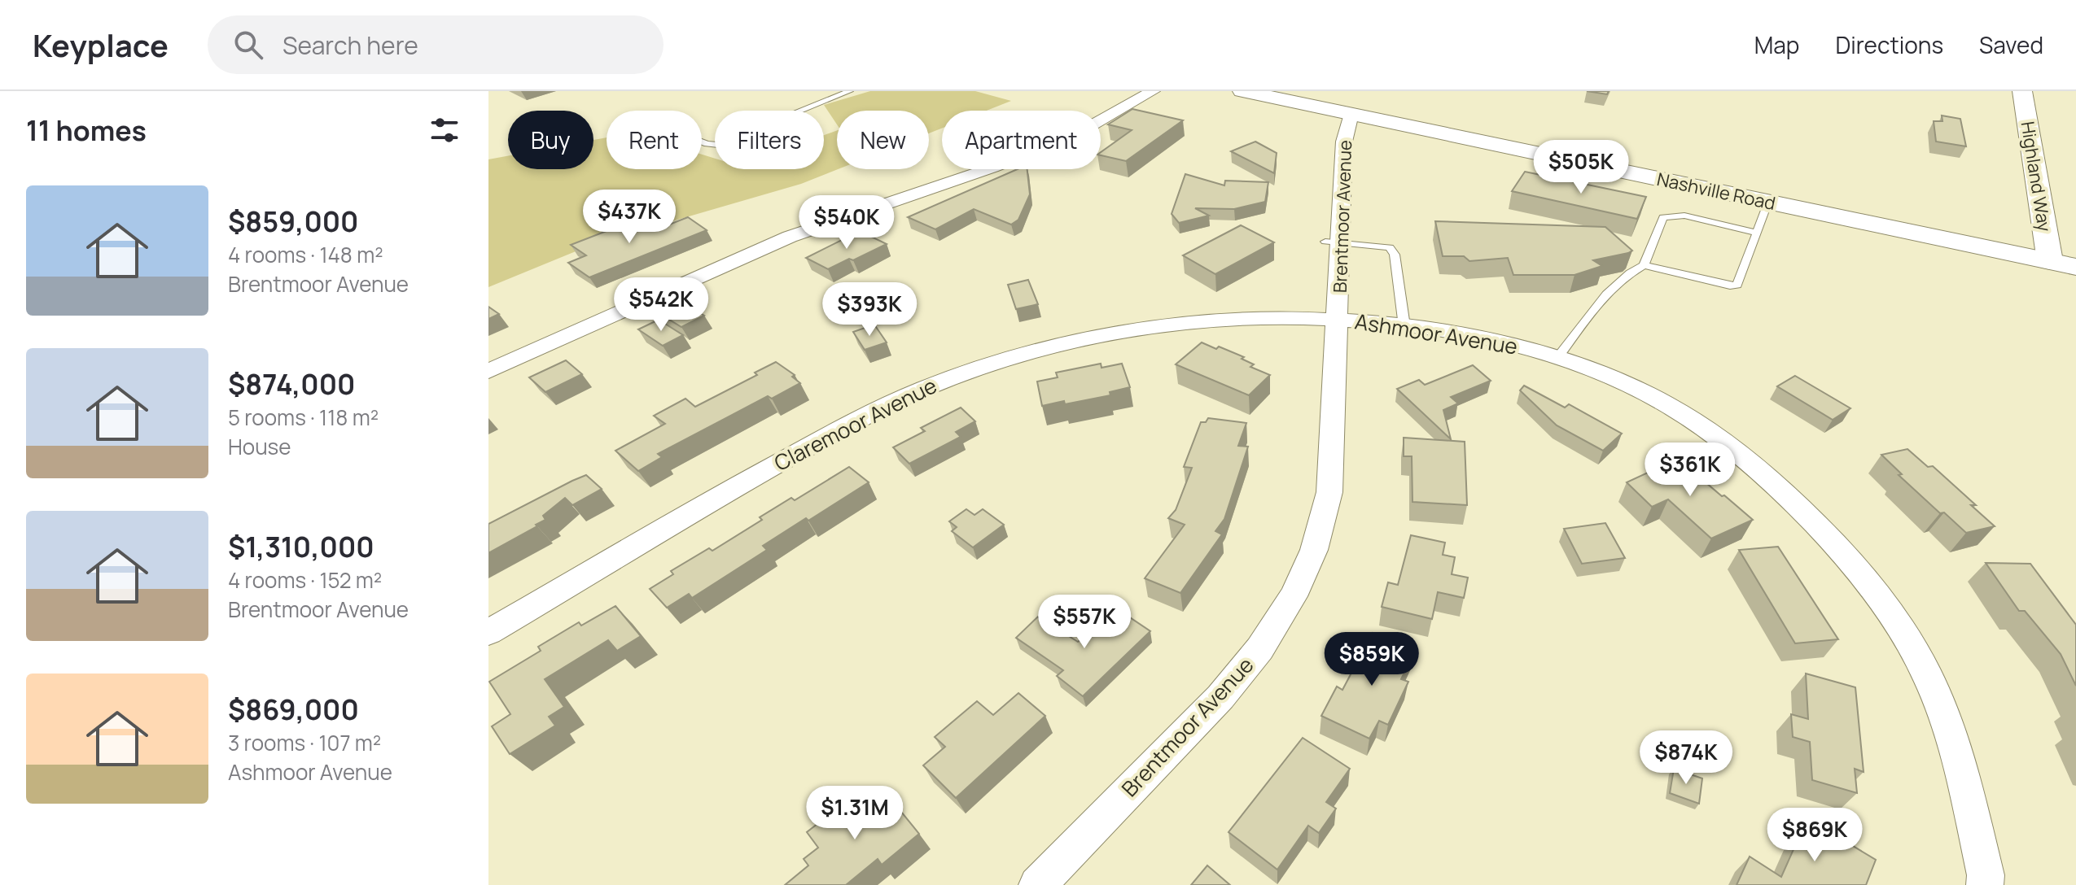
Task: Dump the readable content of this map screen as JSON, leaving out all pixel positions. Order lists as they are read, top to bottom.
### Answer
{
  "streets": {
    "main road": ["Highland Way", "Nashville Road"],
    "street": ["Brentmoor Avenue", "Ashmoor Avenue", "Claremoor Avenue"]
  },
  "crossings": [
    ["Highland Way", "Nashville Road"],
    ["Nashville Road", "Brentmoor Avenue"],
    ["Brentmoor Avenue", "Ashmoor Avenue"],
    ["Brentmoor Avenue", "Claremoor Avenue"],
    ["Ashmoor Avenue", "Claremoor Avenue"]
  ],
  "page": {
    "header": "Keyplace",
    "search": "Search here",
    "nav": ["Map", "Directions", "Saved"],
    "heading": "11 homes",
    "chip": [
      "Buy",
      "Rent",
      "Filters",
      "New",
      "Apartment"
    ],
    "price": [
      "$505K",
      "$437K",
      "$540K",
      "$542K",
      "$393K",
      "$361K",
      "$557K",
      "$859K",
      "$874K",
      "$1.31M",
      "$869K"
    ],
    "list": [
      {
        "name": "$859,000",
        "note": "4 rooms · 148 m² · Brentmoor Avenue"
      },
      {
        "name": "$874,000",
        "note": "5 rooms · 118 m² · House"
      },
      {
        "name": "$1,310,000",
        "note": "4 rooms · 152 m² · Brentmoor Avenue"
      },
      {
        "name": "$869,000",
        "note": "3 rooms · 107 m² · Ashmoor Avenue"
      }
    ]
  }
}
